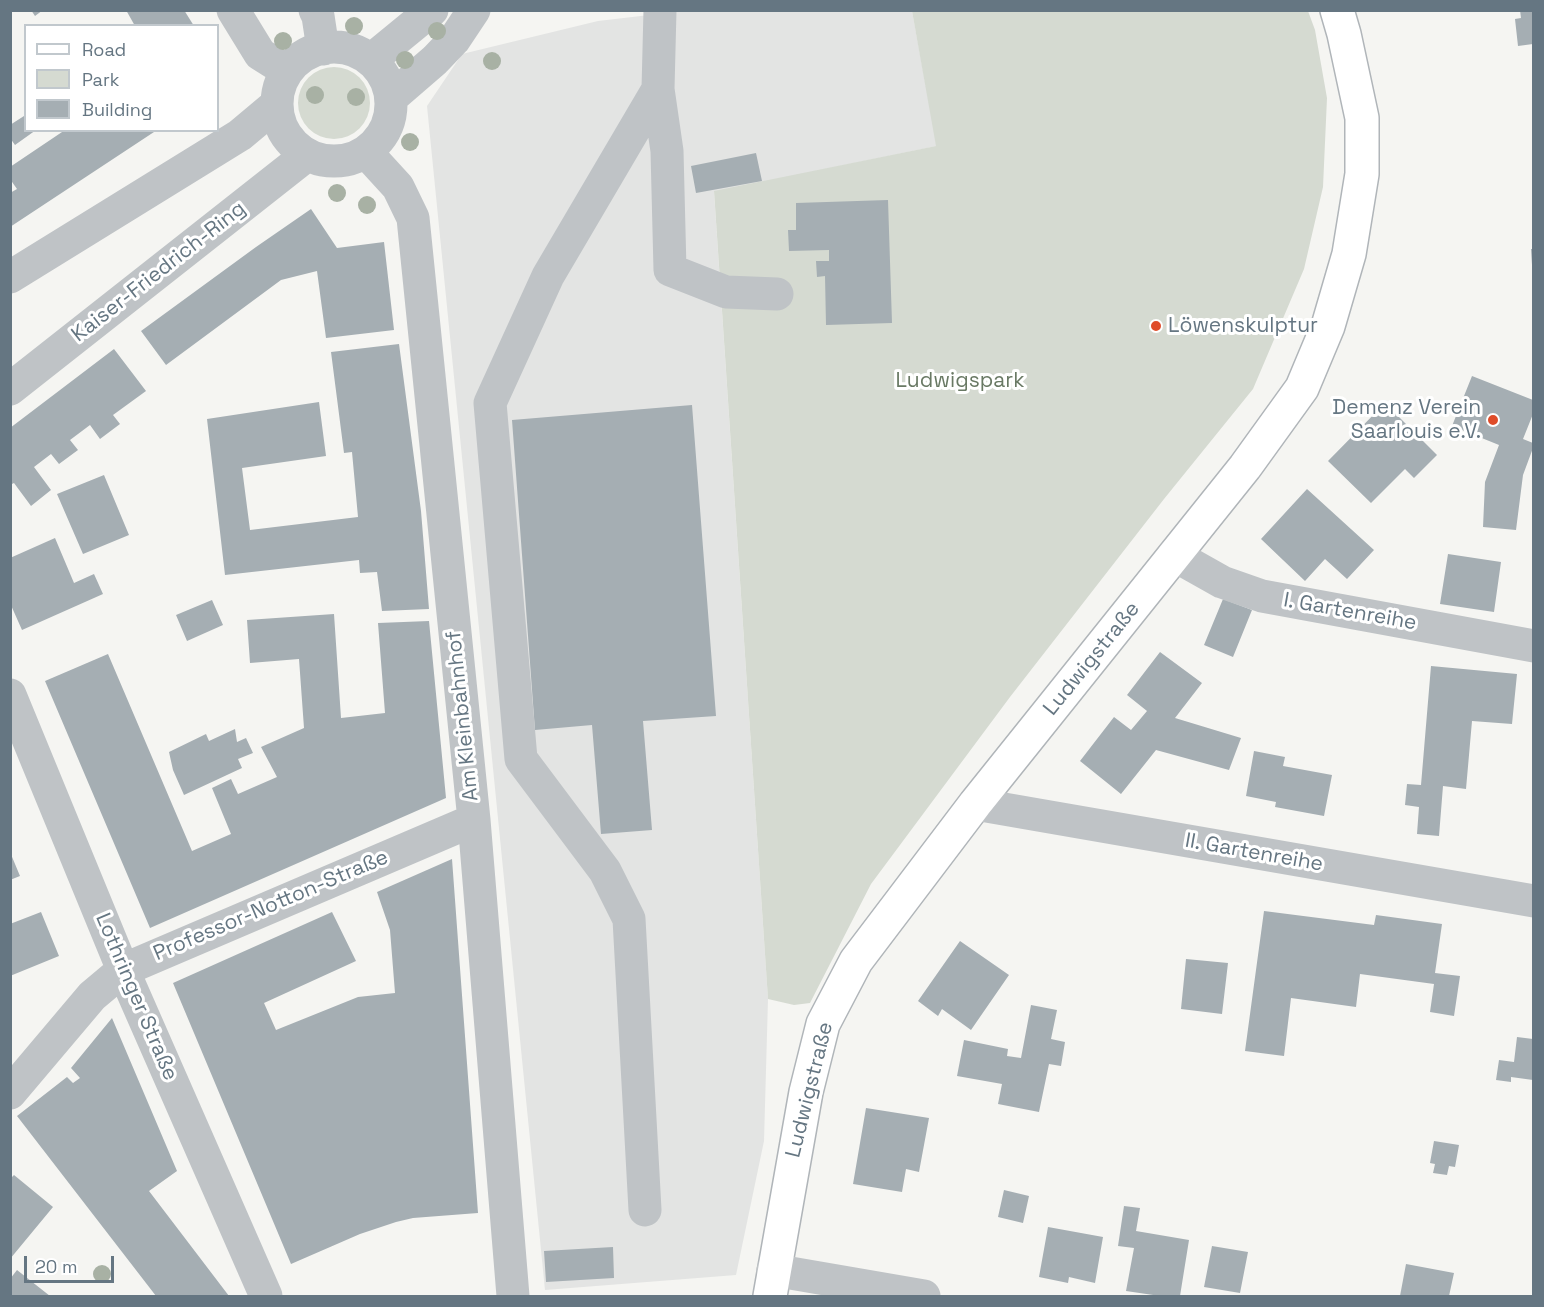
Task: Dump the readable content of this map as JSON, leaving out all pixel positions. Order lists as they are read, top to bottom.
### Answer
{
  "streets": {
    "main road": ["Ludwigstraße"],
    "street": [
      "Kaiser-Friedrich-Ring",
      "I. Gartenreihe",
      "Am Kleinbahnhof",
      "II. Gartenreihe",
      "Professor-Notton-Straße",
      "Lothringer Straße"
    ]
  },
  "crossings": [
    ["Kaiser-Friedrich-Ring", "Am Kleinbahnhof"],
    ["I. Gartenreihe", "Ludwigstraße"],
    ["Ludwigstraße", "II. Gartenreihe"],
    ["Am Kleinbahnhof", "Professor-Notton-Straße"],
    ["Professor-Notton-Straße", "Lothringer Straße"]
  ],
  "parks": ["Ludwigspark"],
  "places": ["Löwenskulptur", "Demenz Verein Saarlouis e.V."],
  "legend": ["Road", "Park", "Building"],
  "scale_bar": "20 m"
}
